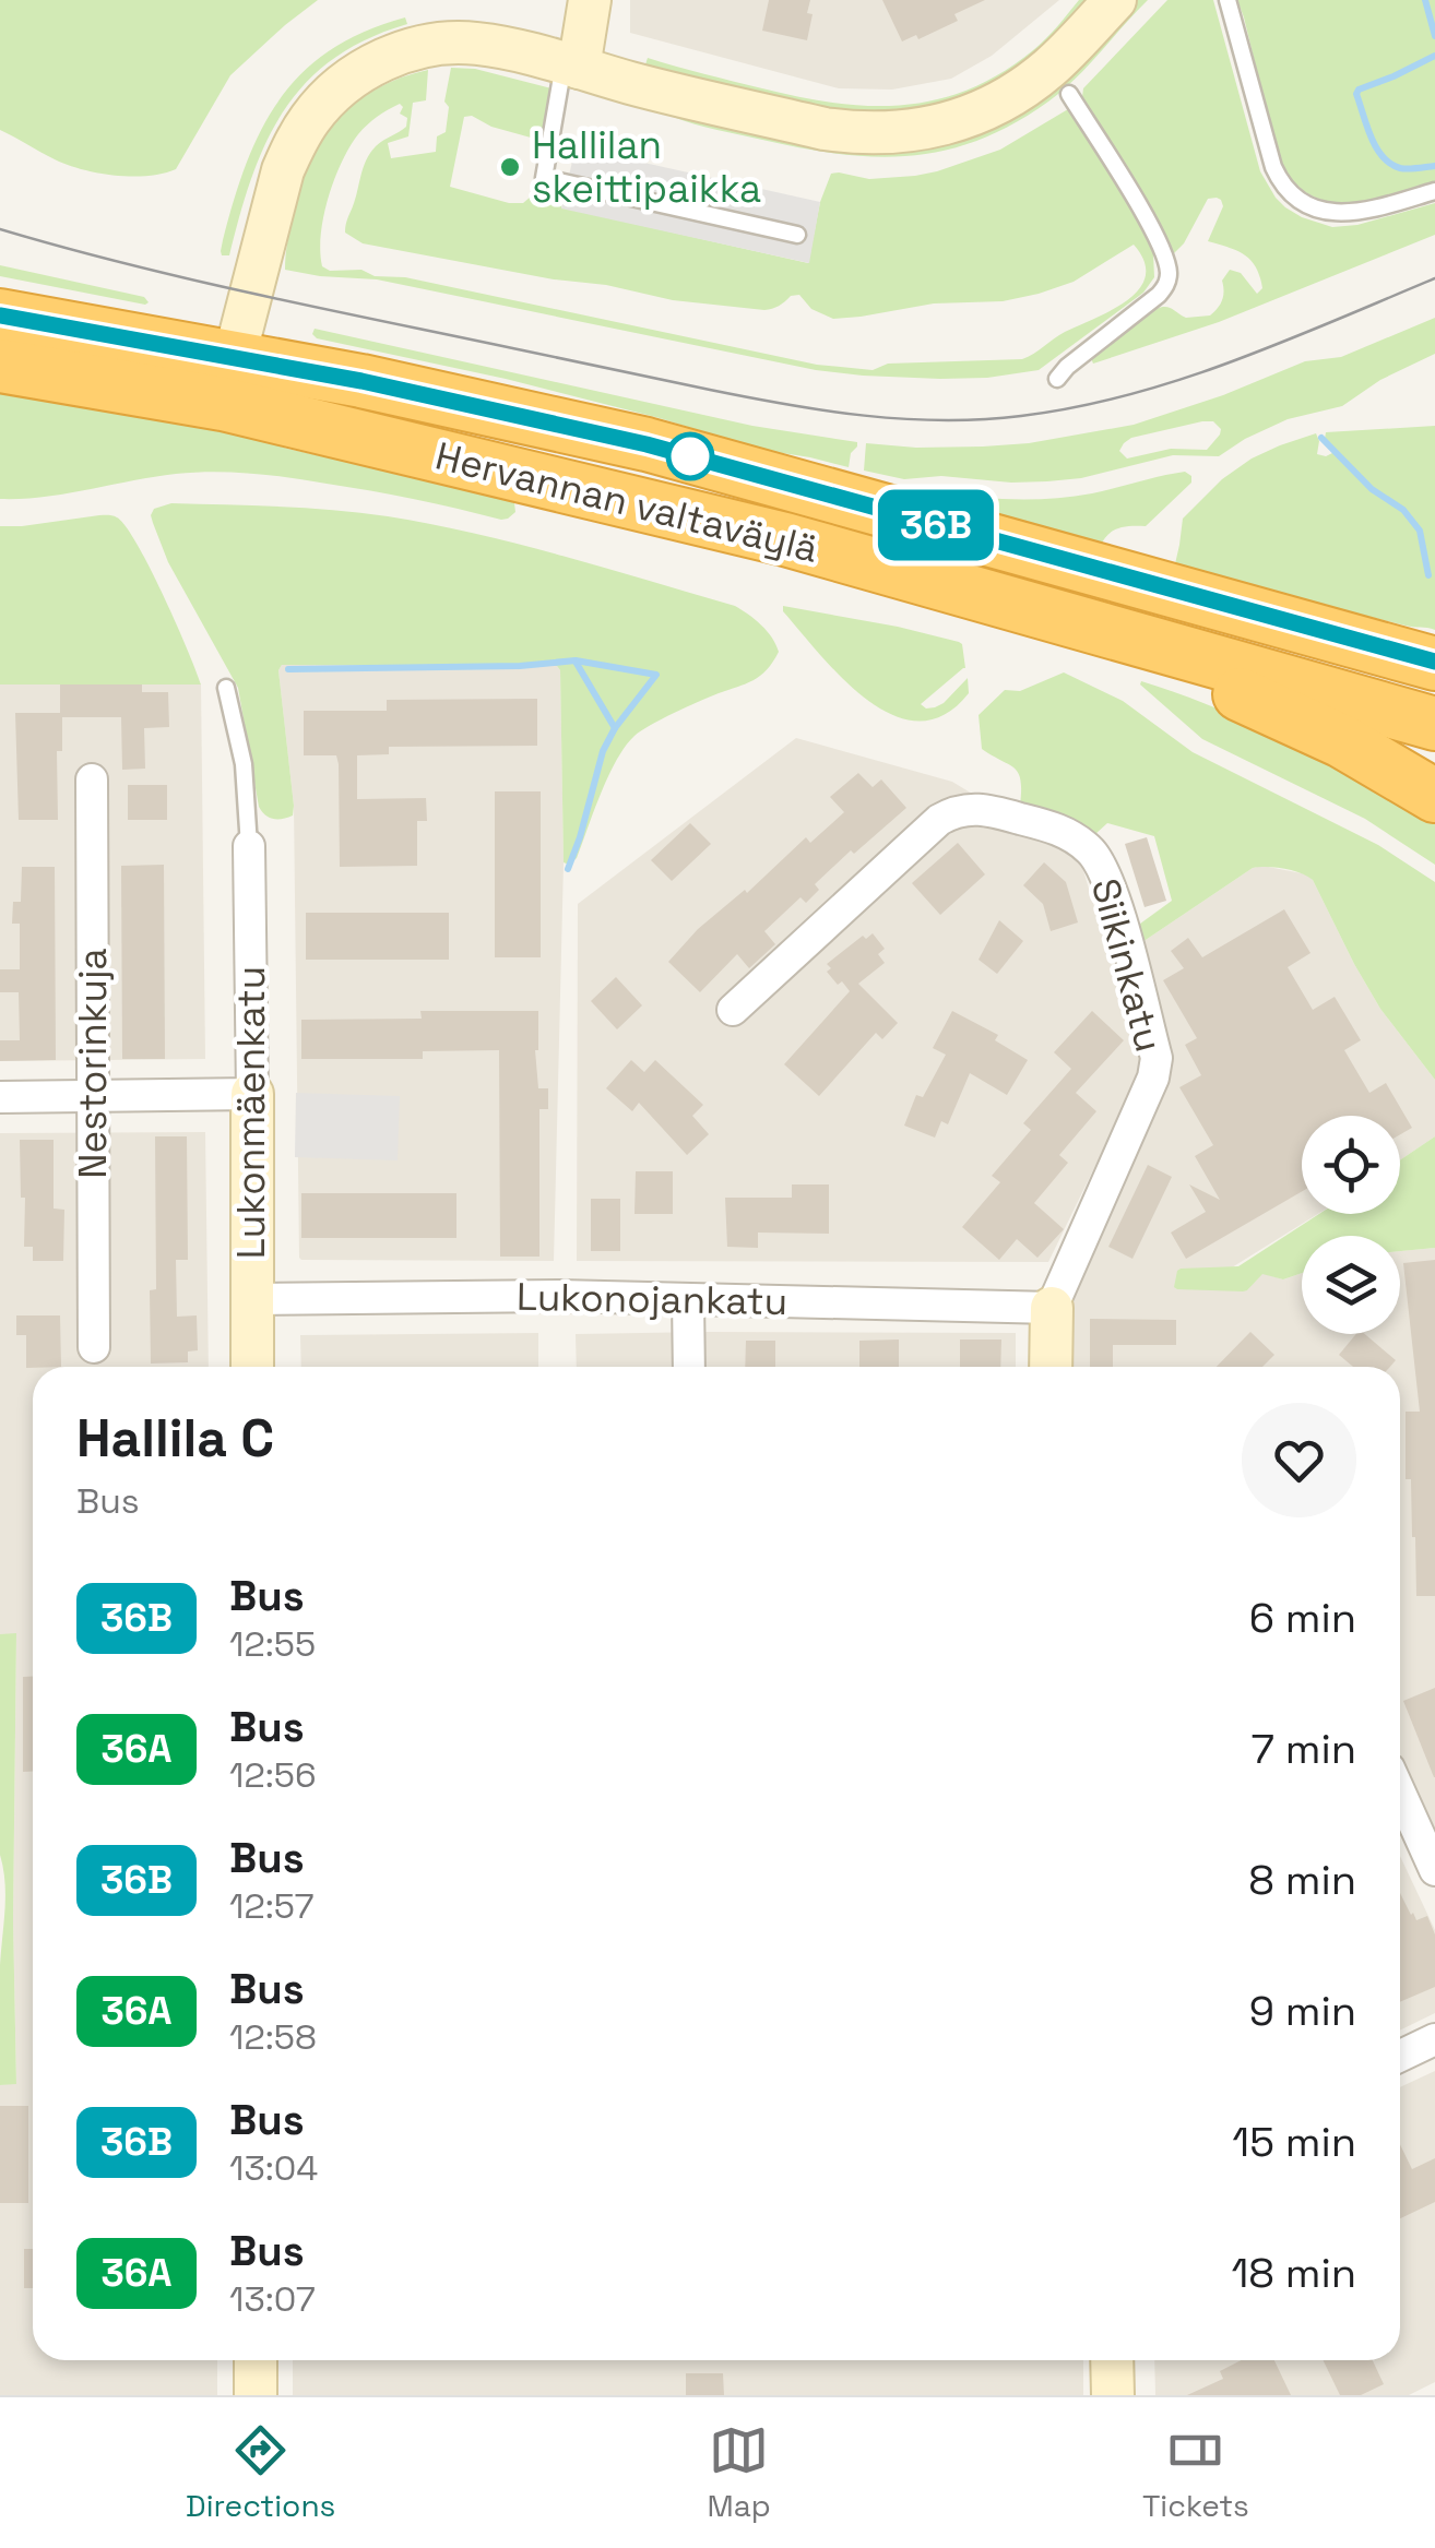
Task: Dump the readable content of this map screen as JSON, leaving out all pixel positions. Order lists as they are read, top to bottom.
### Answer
{
  "streets": {
    "highway": ["Hervannan valtaväylä"],
    "main road": ["Lukonmäenkatu"],
    "street": ["Siikinkatu", "Nestorinkuja", "Lukonojankatu"]
  },
  "crossings": [
    ["Siikinkatu", "Lukonojankatu"],
    ["Lukonmäenkatu", "Lukonojankatu"]
  ],
  "places": ["Hallilan skeittipaikka"],
  "lines": ["bus line 36B"],
  "page": {
    "on_map": "36B",
    "heading": ["Hallila C", "Bus"],
    "list": [
      {
        "mark": "36B",
        "name": "Bus",
        "note": "12:55",
        "value": "6 min"
      },
      {
        "mark": "36A",
        "name": "Bus",
        "note": "12:56",
        "value": "7 min"
      },
      {
        "mark": "36B",
        "name": "Bus",
        "note": "12:57",
        "value": "8 min"
      },
      {
        "mark": "36A",
        "name": "Bus",
        "note": "12:58",
        "value": "9 min"
      },
      {
        "mark": "36B",
        "name": "Bus",
        "note": "13:04",
        "value": "15 min"
      },
      {
        "mark": "36A",
        "name": "Bus",
        "note": "13:07",
        "value": "18 min"
      }
    ],
    "tabs": ["Directions", "Map", "Tickets"]
  }
}
